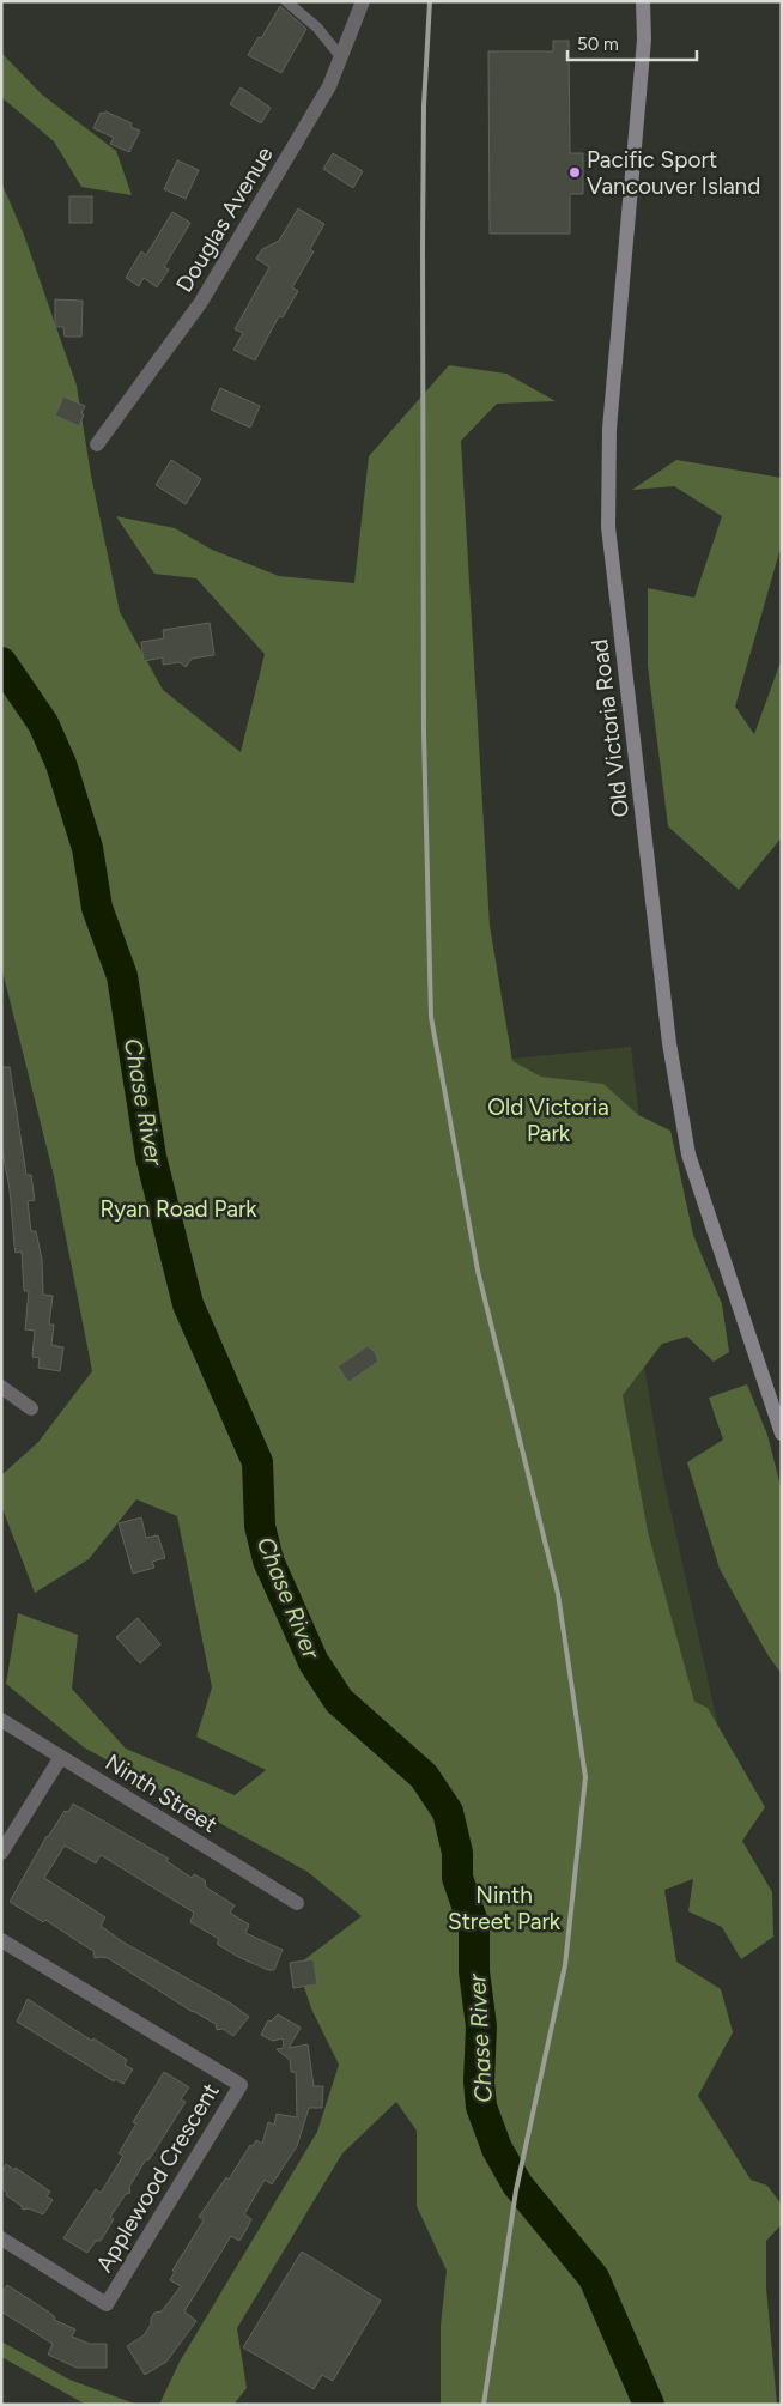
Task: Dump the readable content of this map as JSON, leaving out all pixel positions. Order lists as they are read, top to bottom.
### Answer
{
  "streets": {
    "street": [
      "Douglas Avenue",
      "Old Victoria Road",
      "Ninth Street",
      "Applewood Crescent"
    ]
  },
  "water": ["Chase River"],
  "parks": ["Old Victoria Park", "Ryan Road Park", "Ninth Street Park"],
  "places": ["Pacific Sport Vancouver Island"],
  "scale_bar": "50 m"
}
